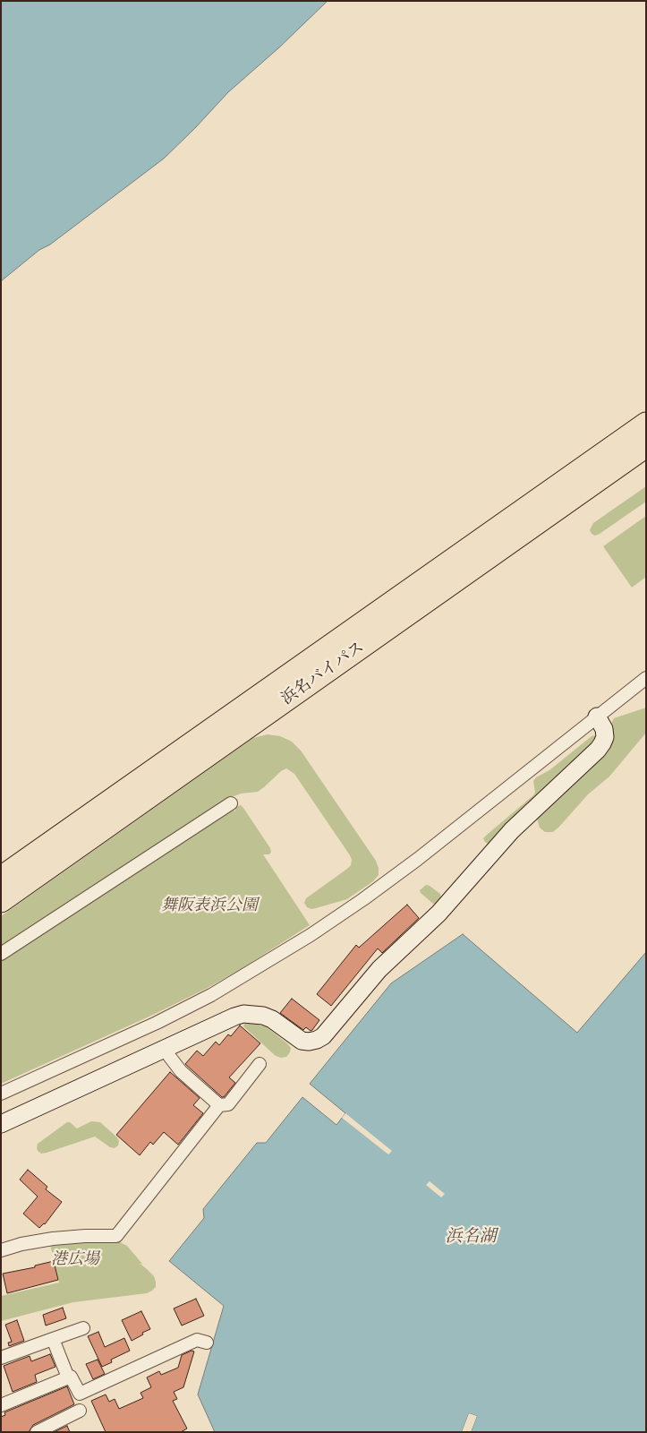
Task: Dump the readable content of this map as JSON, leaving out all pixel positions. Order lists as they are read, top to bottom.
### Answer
{
  "streets": {
    "highway": ["浜名バイパス"]
  },
  "water": ["浜名湖"],
  "parks": ["舞阪表浜公園", "港広場"]
}
